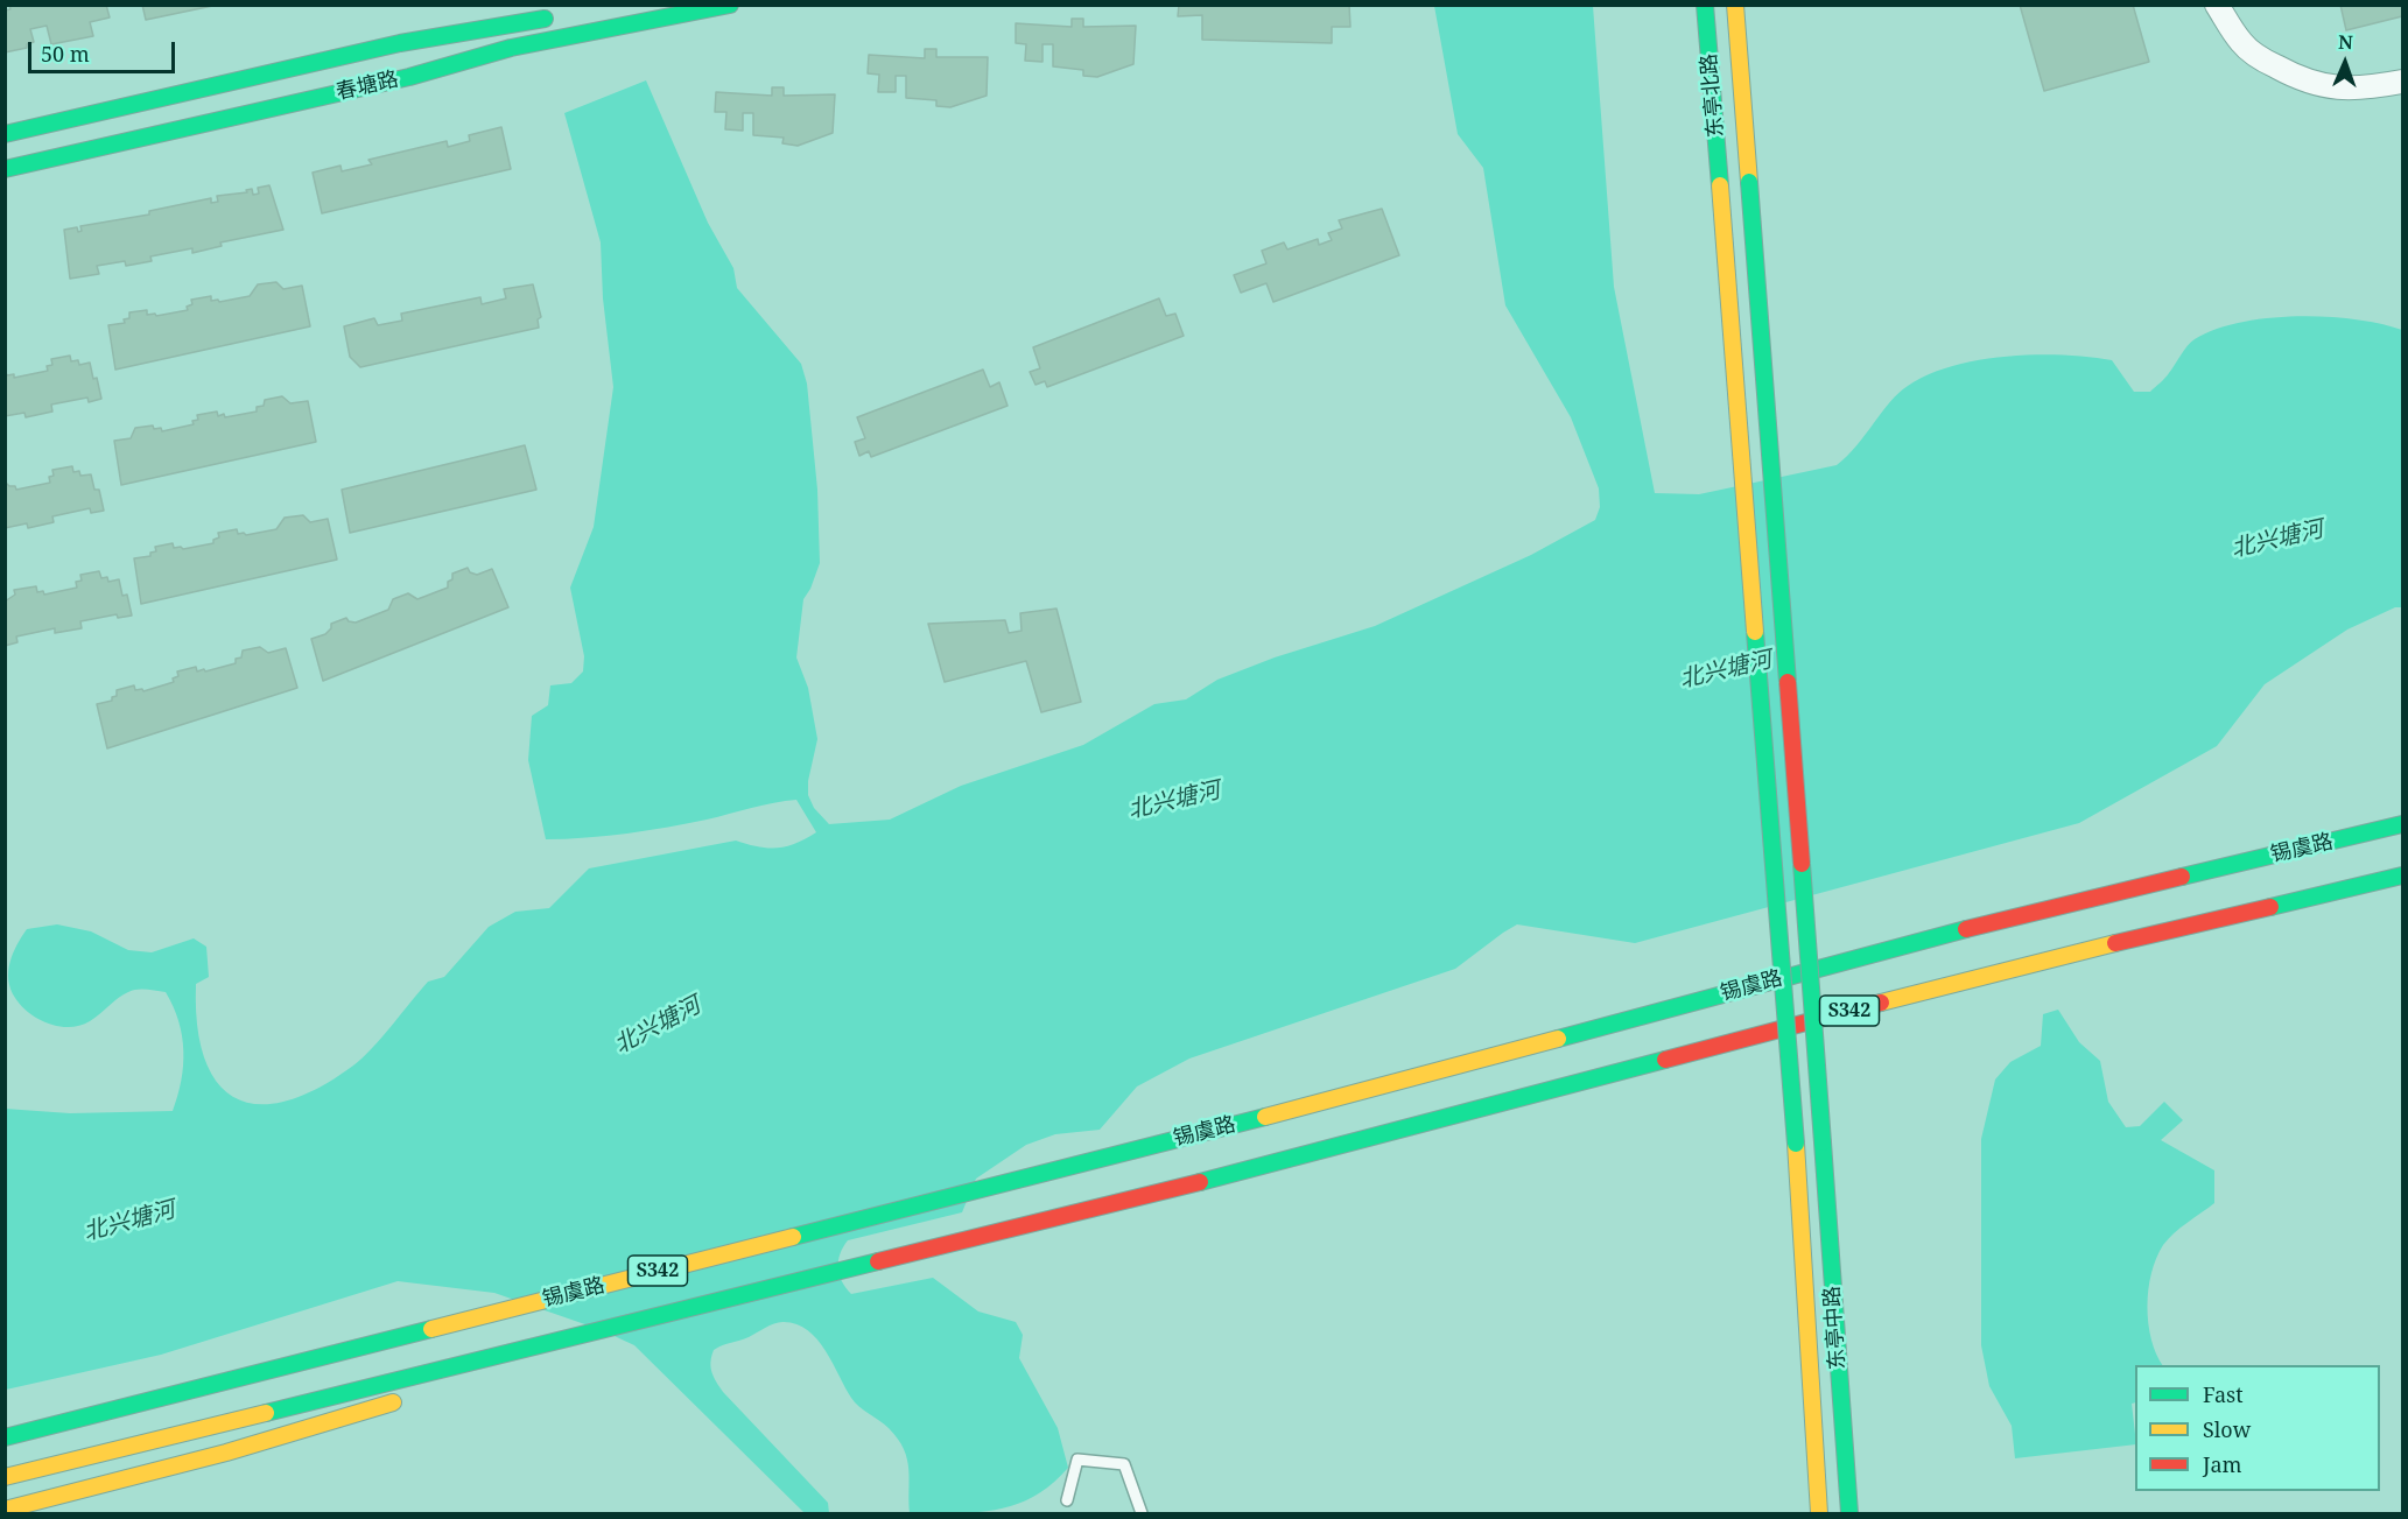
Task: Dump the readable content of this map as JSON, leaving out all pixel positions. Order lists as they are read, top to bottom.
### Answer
{
  "streets": {
    "main road": [
      "春塘路",
      "东亭北路",
      "锡虞路",
      "S342",
      "东亭中路"
    ]
  },
  "crossings": [
    ["东亭北路", "东亭中路"]
  ],
  "water": ["北兴塘河"],
  "legend": ["Fast", "Slow", "Jam"],
  "scale_bar": "50 m",
  "north": "top"
}
